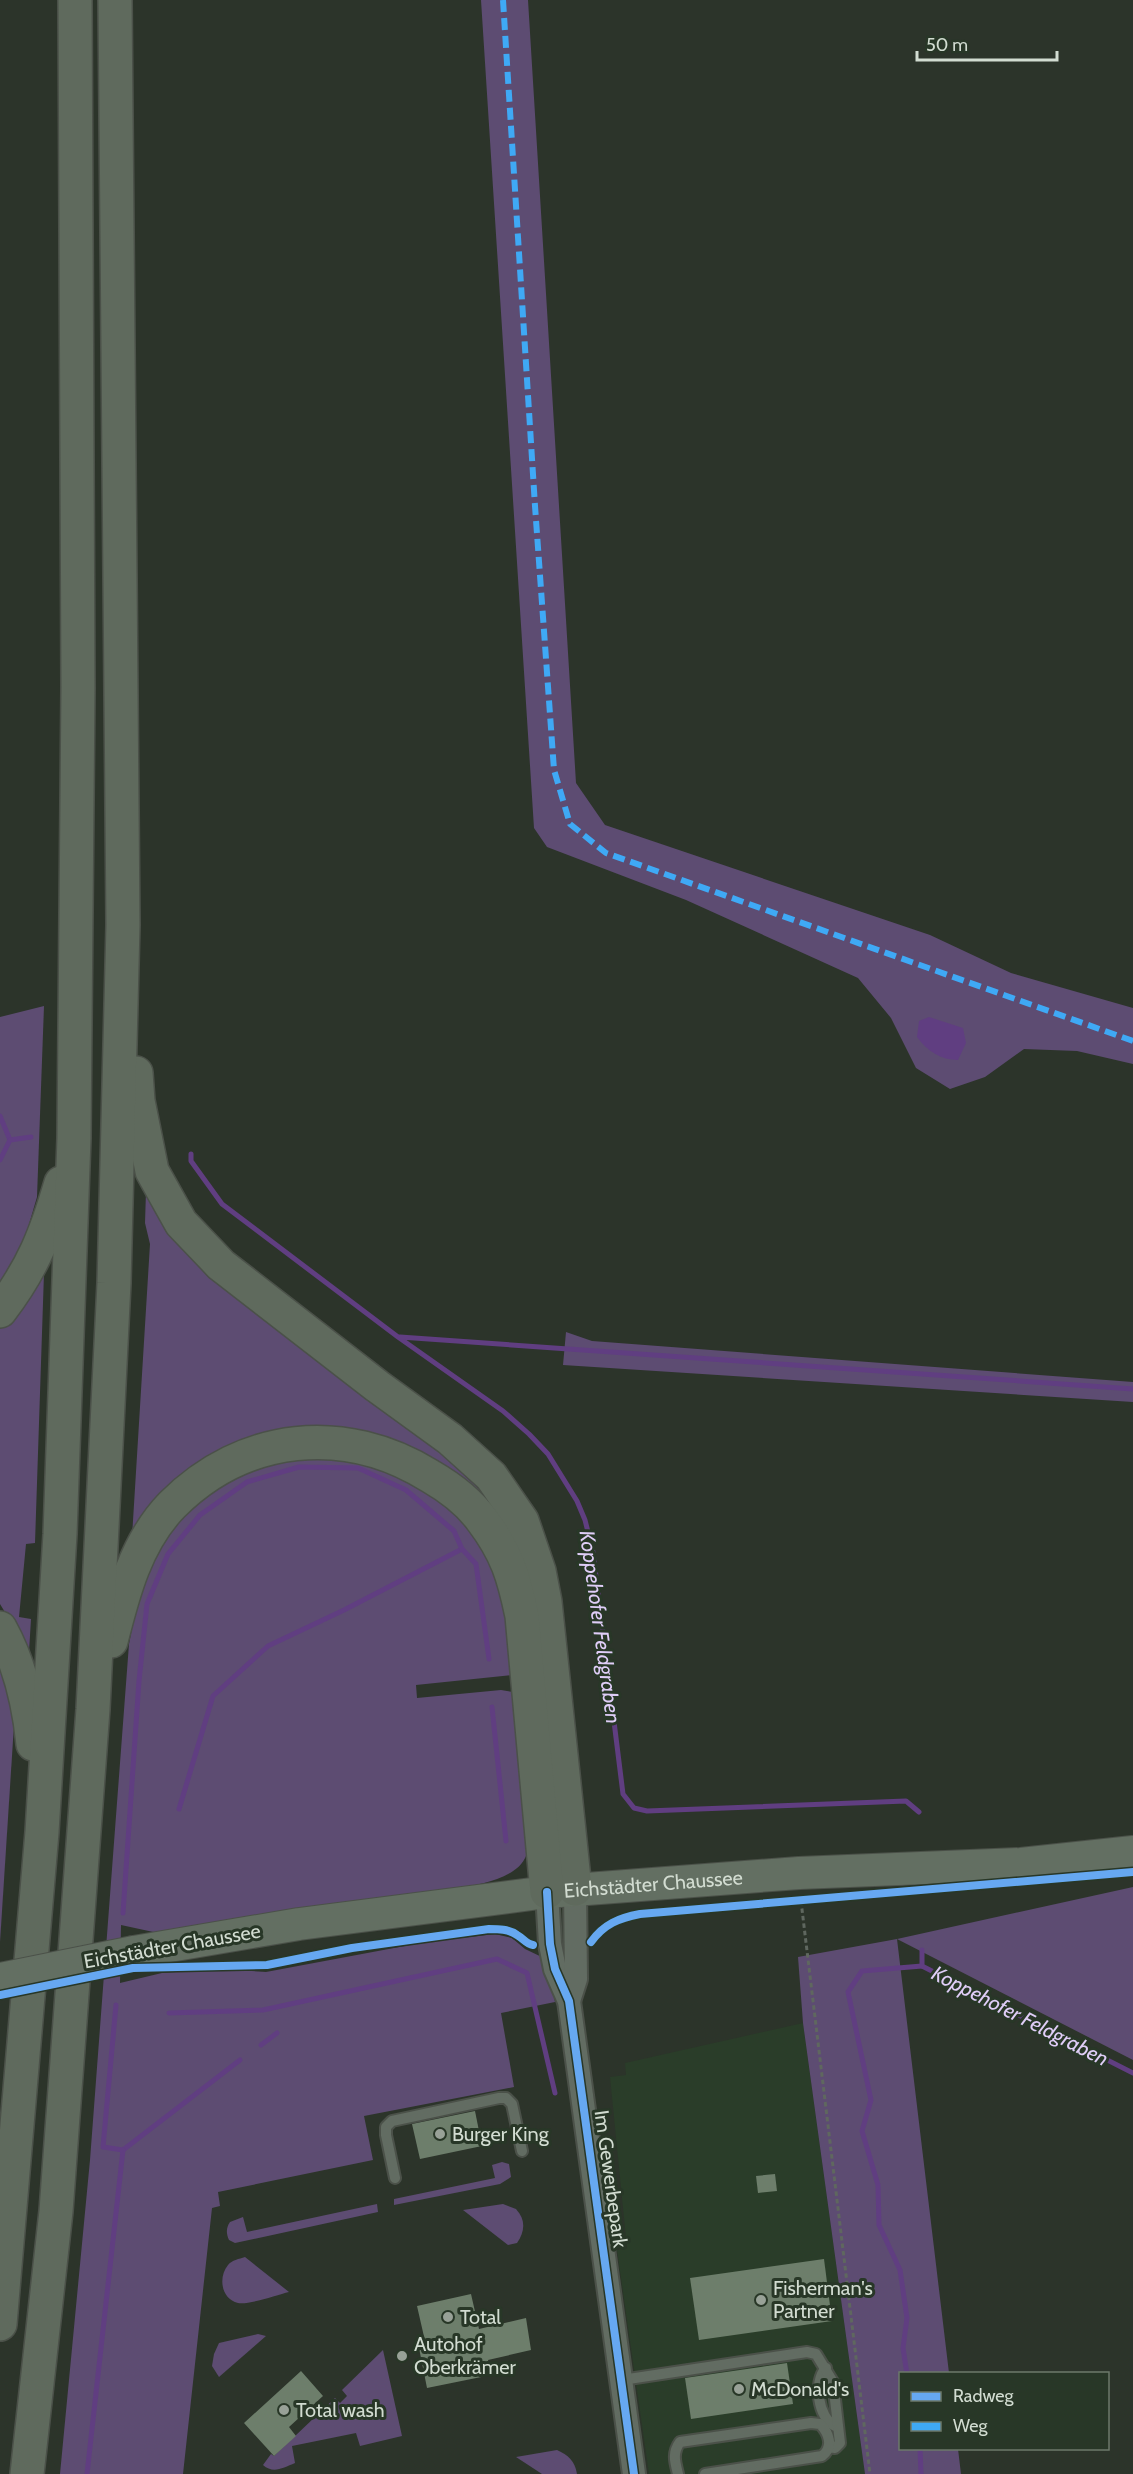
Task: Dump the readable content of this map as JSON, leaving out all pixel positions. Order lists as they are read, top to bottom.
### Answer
{
  "streets": {
    "main road": ["Eichstädter Chaussee"],
    "street": ["Im Gewerbepark"]
  },
  "crossings": [
    ["Eichstädter Chaussee", "Im Gewerbepark"]
  ],
  "water": ["Koppehofer Feldgraben"],
  "places": [
    "Burger King",
    "Fisherman's Partner",
    "Total",
    "Autohof Oberkrämer",
    "McDonald's",
    "Total wash"
  ],
  "legend": ["Radweg", "Weg"],
  "scale_bar": "50 m"
}
